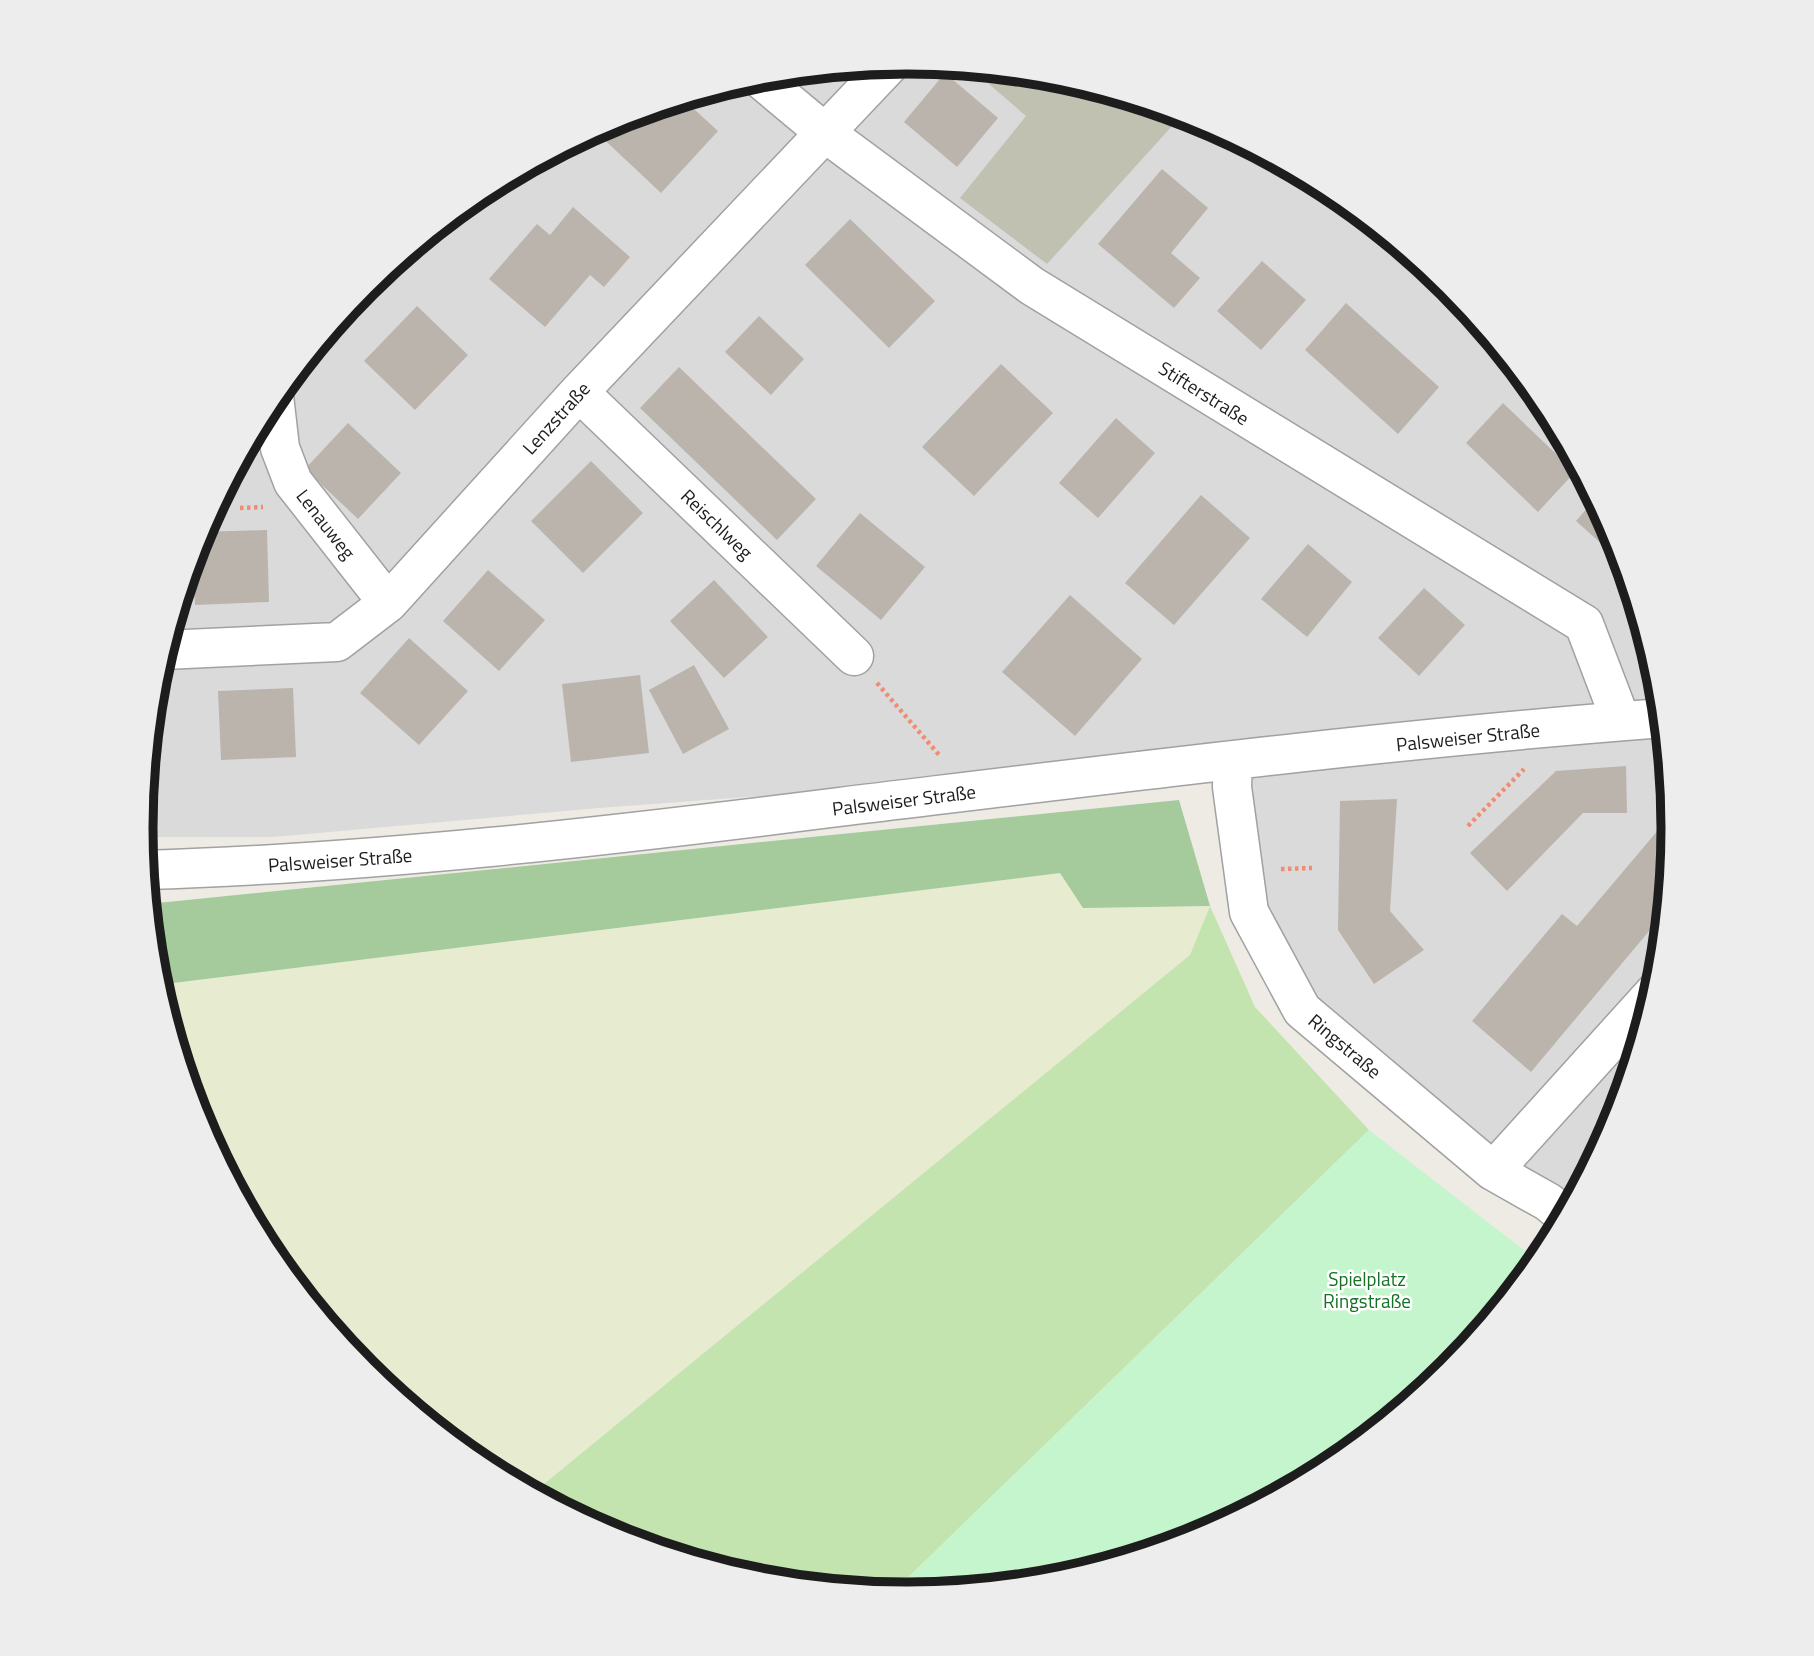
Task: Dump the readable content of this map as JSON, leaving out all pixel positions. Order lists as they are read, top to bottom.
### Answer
{
  "streets": {
    "street": [
      "Stifterstraße",
      "Lenzstraße",
      "Lenauweg",
      "Reischlweg",
      "Palsweiser Straße",
      "Ringstraße"
    ]
  },
  "crossings": [
    ["Stifterstraße", "Lenzstraße"],
    ["Stifterstraße", "Palsweiser Straße"],
    ["Lenzstraße", "Lenauweg"],
    ["Lenzstraße", "Reischlweg"],
    ["Palsweiser Straße", "Ringstraße"]
  ],
  "parks": ["Spielplatz Ringstraße"]
}
